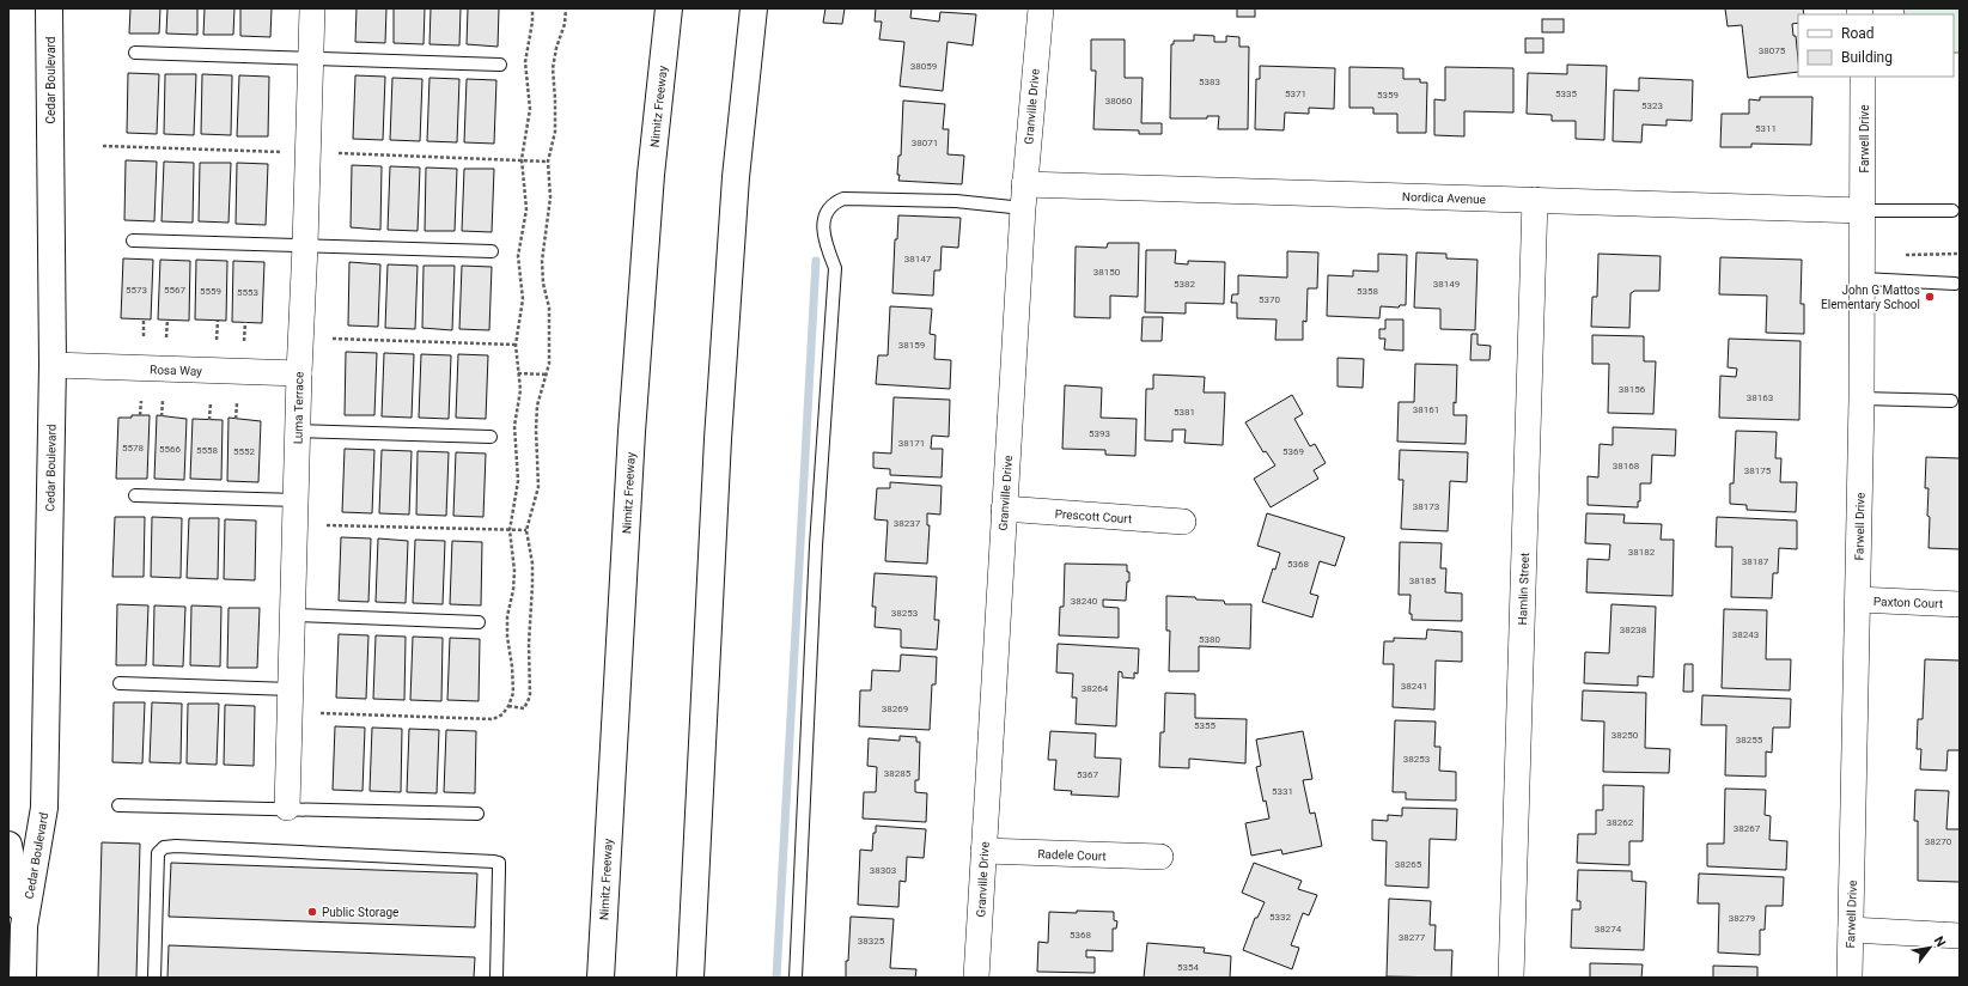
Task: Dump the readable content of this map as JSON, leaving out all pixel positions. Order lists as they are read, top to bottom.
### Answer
{
  "streets": {
    "main road": ["Cedar Boulevard", "Nimitz Freeway"],
    "street": [
      "Granville Drive",
      "Farwell Drive",
      "Nordica Avenue",
      "Rosa Way",
      "Luma Terrace",
      "Prescott Court",
      "Hamlin Street",
      "Paxton Court",
      "Radele Court"
    ]
  },
  "crossings": [
    ["Cedar Boulevard", "Rosa Way"],
    ["Granville Drive", "Nordica Avenue"],
    ["Granville Drive", "Prescott Court"],
    ["Granville Drive", "Radele Court"],
    ["Farwell Drive", "Nordica Avenue"],
    ["Farwell Drive", "Paxton Court"],
    ["Nordica Avenue", "Hamlin Street"],
    ["Rosa Way", "Luma Terrace"]
  ],
  "places": ["John G Mattos Elementary School", "Public Storage"],
  "house_numbers": [
    "38075",
    "38059",
    "5383",
    "5371",
    "5335",
    "5359",
    "38060",
    "5323",
    "5311",
    "38071",
    "38147",
    "38150",
    "5382",
    "38149",
    "5573",
    "5567",
    "5559",
    "5358",
    "5553",
    "5370",
    "38159",
    "38156",
    "38163",
    "38161",
    "5381",
    "5393",
    "38171",
    "5578",
    "5566",
    "5558",
    "5552",
    "5369",
    "38168",
    "38175",
    "38173",
    "38237",
    "38182",
    "38187",
    "5368",
    "38185",
    "38240",
    "38253",
    "38238",
    "38243",
    "5380",
    "38241",
    "38264",
    "38269",
    "5355",
    "38250",
    "38255",
    "38253",
    "38285",
    "5367",
    "5331",
    "38262",
    "38267",
    "38270",
    "38265",
    "38303",
    "5332",
    "38279",
    "38274",
    "5368",
    "38277",
    "38325",
    "5354"
  ],
  "legend": ["Road", "Building"],
  "north": "top right"
}
